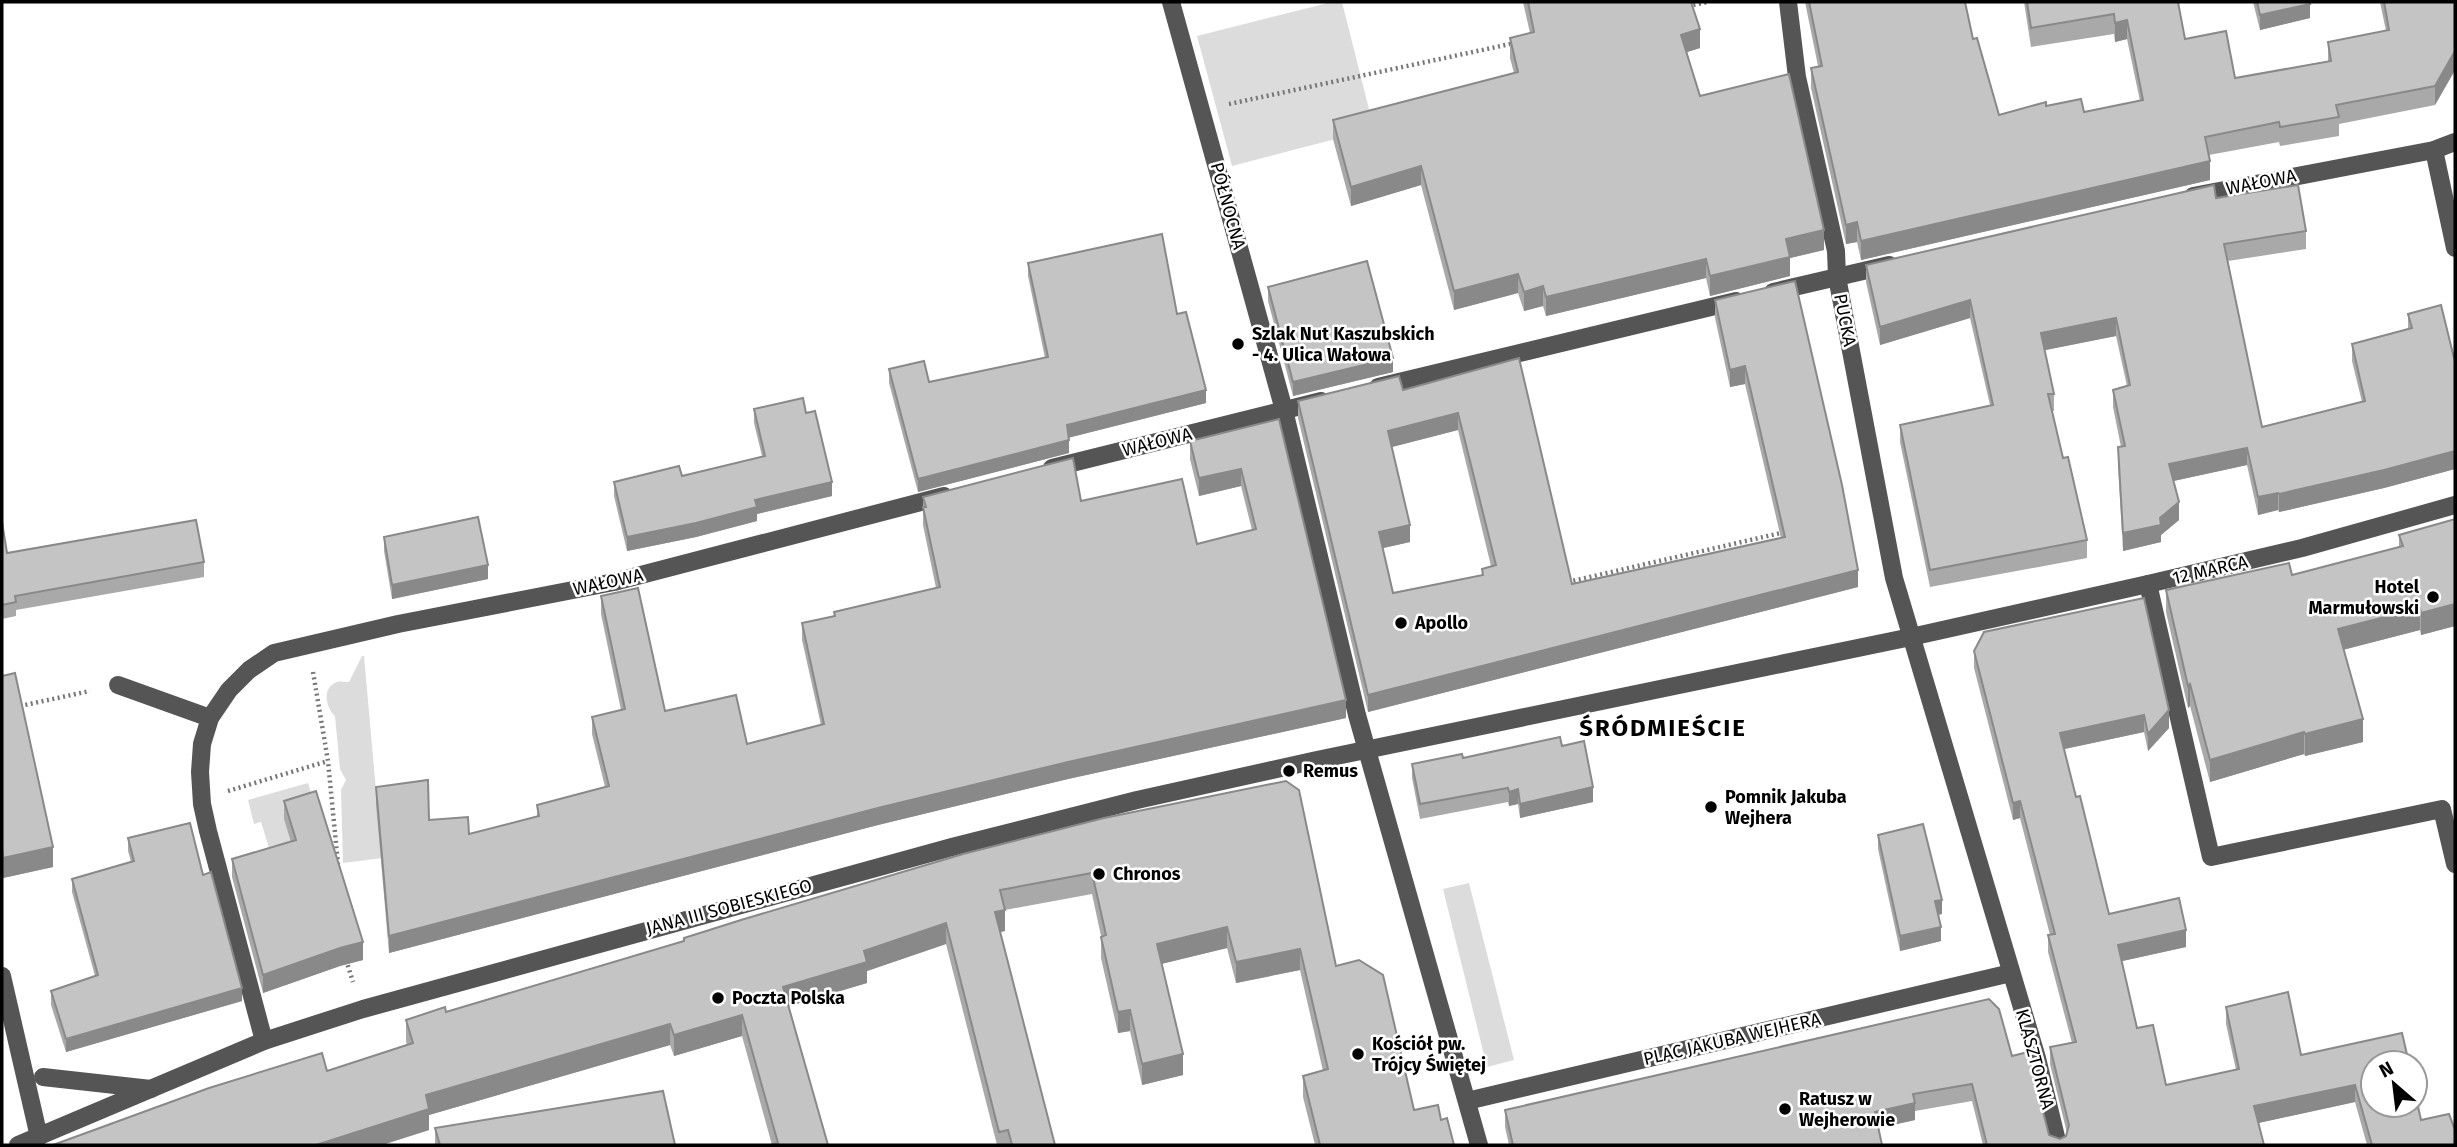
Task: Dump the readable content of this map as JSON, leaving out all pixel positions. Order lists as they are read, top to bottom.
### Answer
{
  "streets": {
    "street": [
      "WAŁOWA",
      "PÓŁNOCNA",
      "PUCKA",
      "12 MARCA",
      "JANA III SOBIESKIEGO",
      "PLAC JAKUBA WEJHERA",
      "KLASZTORNA"
    ]
  },
  "crossings": [
    ["WAŁOWA", "PÓŁNOCNA"],
    ["WAŁOWA", "JANA III SOBIESKIEGO"],
    ["PÓŁNOCNA", "JANA III SOBIESKIEGO"],
    ["PUCKA", "12 MARCA"],
    ["PLAC JAKUBA WEJHERA", "KLASZTORNA"]
  ],
  "districts": ["ŚRÓDMIEŚCIE"],
  "places": [
    "Szlak Nut Kaszubskich - 4. Ulica Wałowa",
    "Hotel Marmułowski",
    "Apollo",
    "Remus",
    "Pomnik Jakuba Wejhera",
    "Chronos",
    "Poczta Polska",
    "Kościół pw. Trójcy Świętej",
    "Ratusz w Wejherowie"
  ],
  "north": "top left"
}
